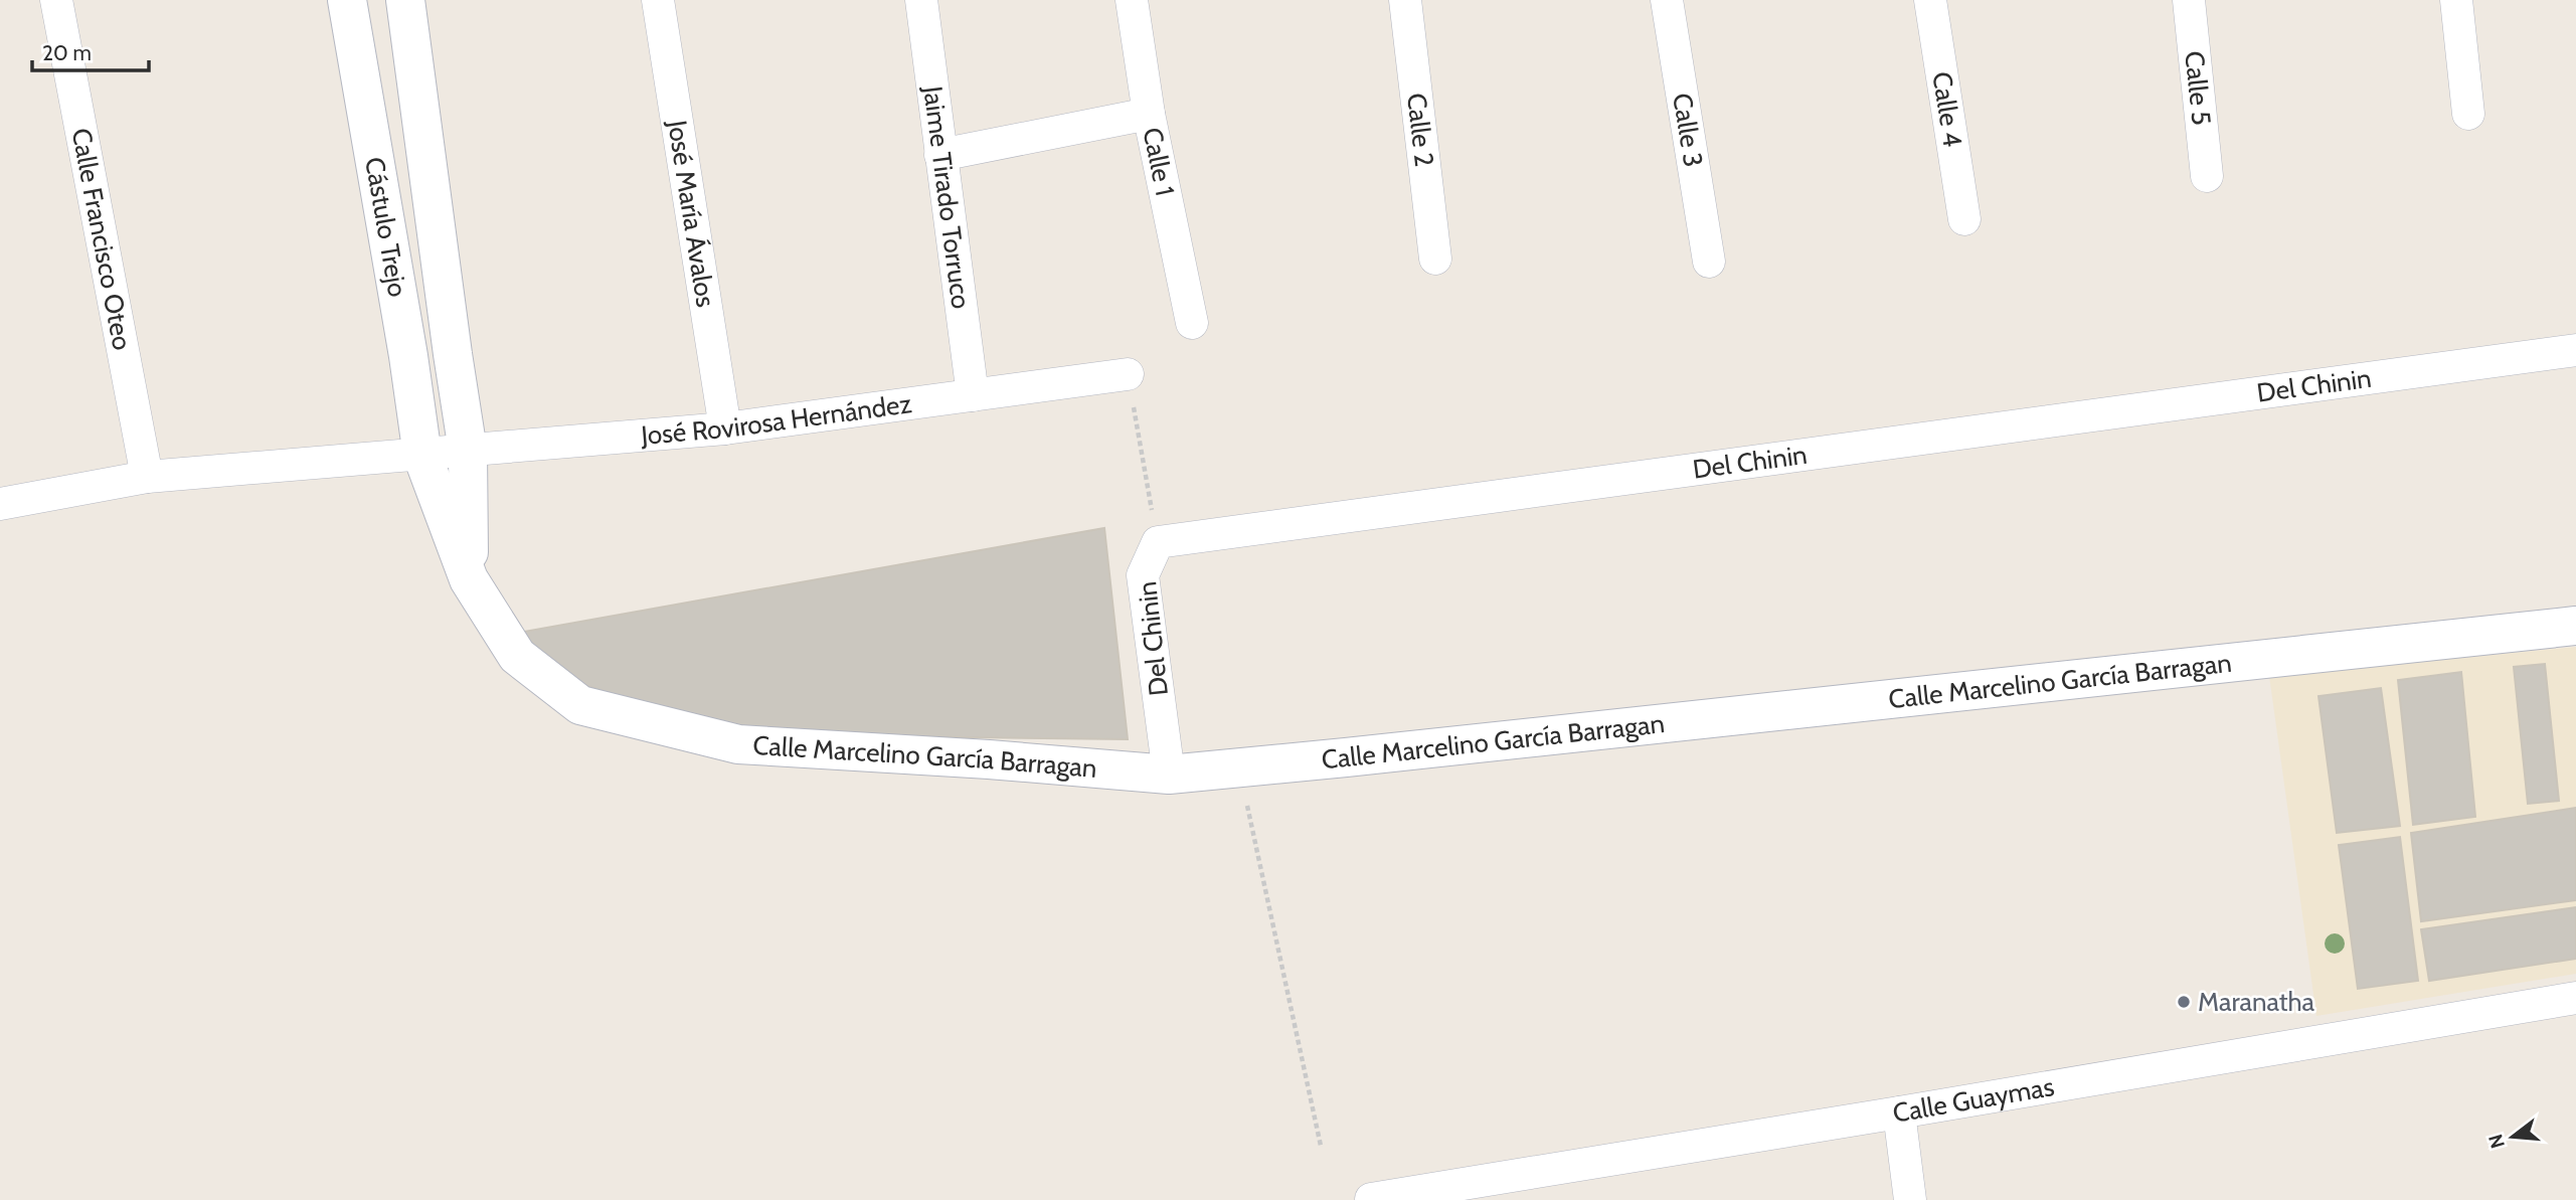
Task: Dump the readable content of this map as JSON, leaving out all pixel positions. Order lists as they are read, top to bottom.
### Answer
{
  "streets": {
    "street": [
      "Calle 5",
      "Calle 4",
      "Calle 2",
      "Calle 3",
      "Calle 1",
      "Jaime Tirado Torruco",
      "José María Ávalos",
      "Cástulo Trejo",
      "Calle Francisco Oteo",
      "Del Chinin",
      "José Rovirosa Hernández",
      "Calle Marcelino García Barragan",
      "Calle Guaymas"
    ]
  },
  "crossings": [
    ["Jaime Tirado Torruco", "José Rovirosa Hernández"],
    ["José María Ávalos", "José Rovirosa Hernández"],
    ["Cástulo Trejo", "José Rovirosa Hernández"],
    ["Cástulo Trejo", "Calle Marcelino García Barragan"],
    ["Calle Francisco Oteo", "José Rovirosa Hernández"],
    ["Del Chinin", "Calle Marcelino García Barragan"],
    ["José Rovirosa Hernández", "Calle Marcelino García Barragan"]
  ],
  "places": ["Maranatha"],
  "scale_bar": "20 m",
  "north": "left"
}
